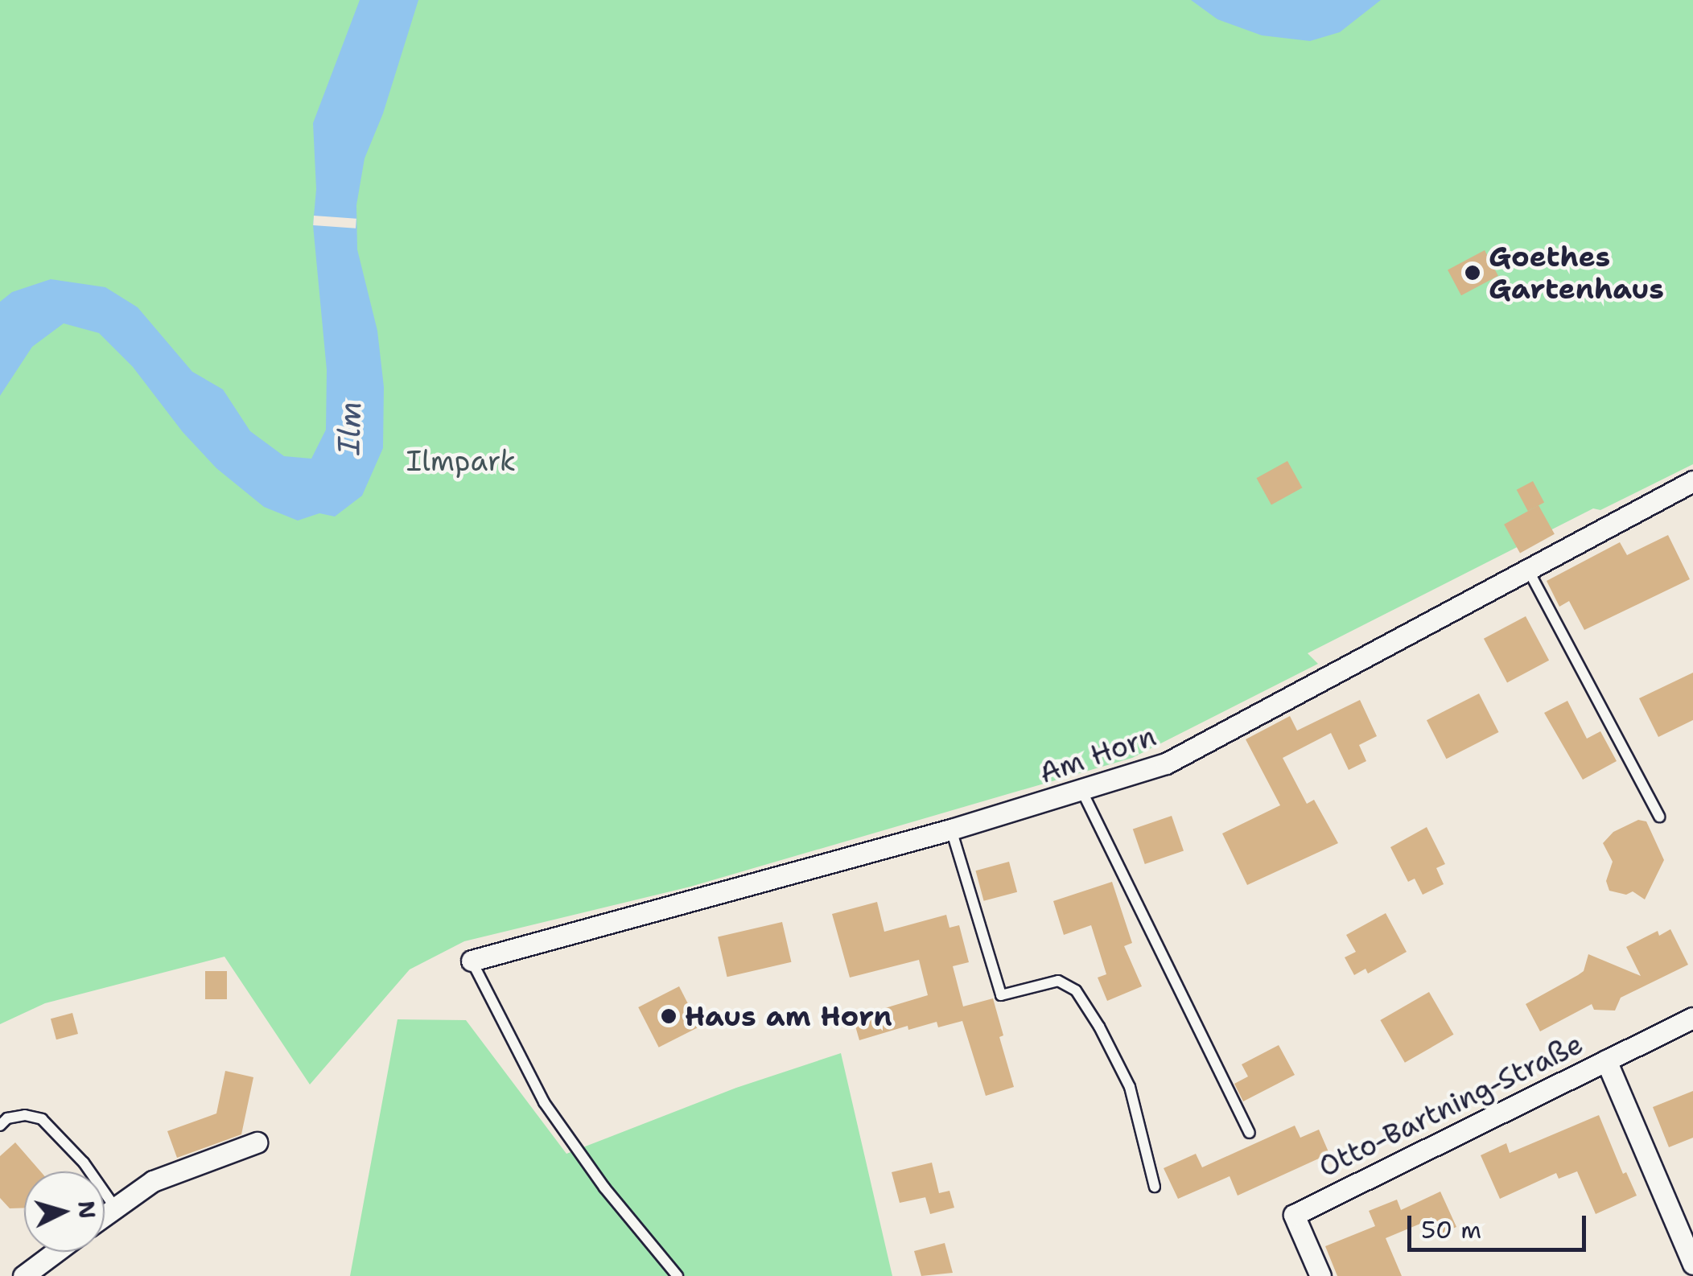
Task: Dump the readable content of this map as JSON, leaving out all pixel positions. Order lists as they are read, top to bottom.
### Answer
{
  "streets": {
    "street": ["Am Horn", "Otto-Bartning-Straße"]
  },
  "water": ["Ilm"],
  "parks": ["Ilmpark"],
  "places": ["Goethes Gartenhaus", "Haus am Horn"],
  "scale_bar": "50 m",
  "north": "right"
}
